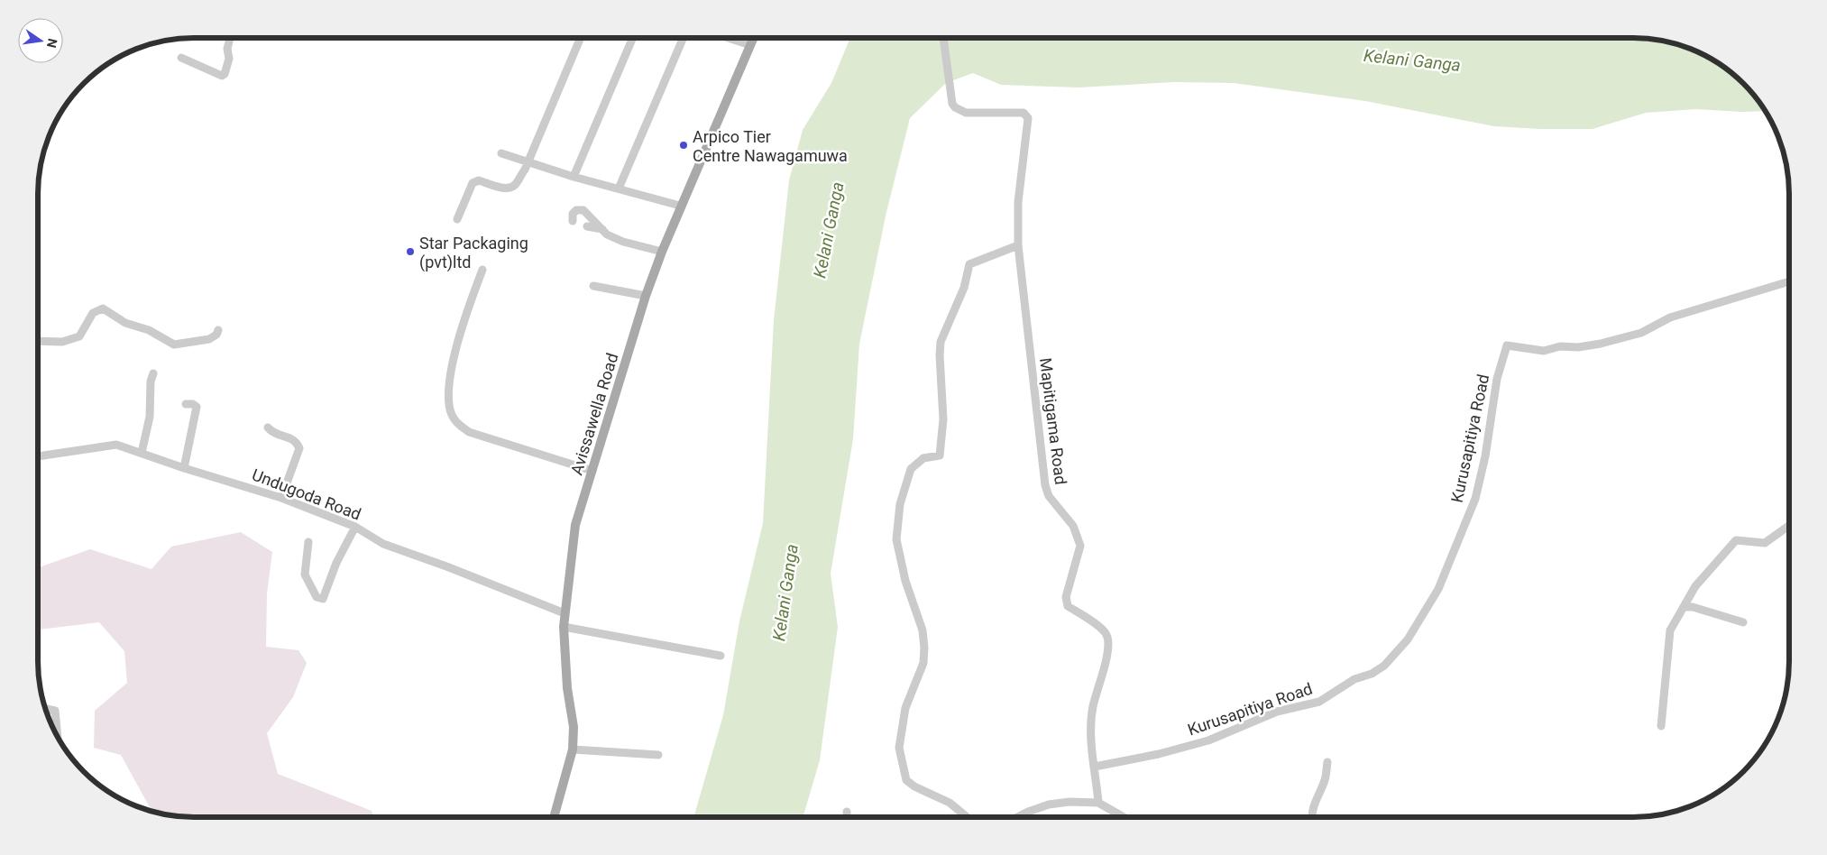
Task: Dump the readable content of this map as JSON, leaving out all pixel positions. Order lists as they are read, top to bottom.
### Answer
{
  "streets": {
    "main road": ["Avissawella Road"],
    "street": ["Mapitigama Road", "Kurusapitiya Road", "Undugoda Road"]
  },
  "crossings": [
    ["Avissawella Road", "Undugoda Road"],
    ["Mapitigama Road", "Kurusapitiya Road"]
  ],
  "water": ["Kelani Ganga"],
  "places": ["Arpico Tier Centre Nawagamuwa", "Star Packaging (pvt)ltd"],
  "north": "right"
}
